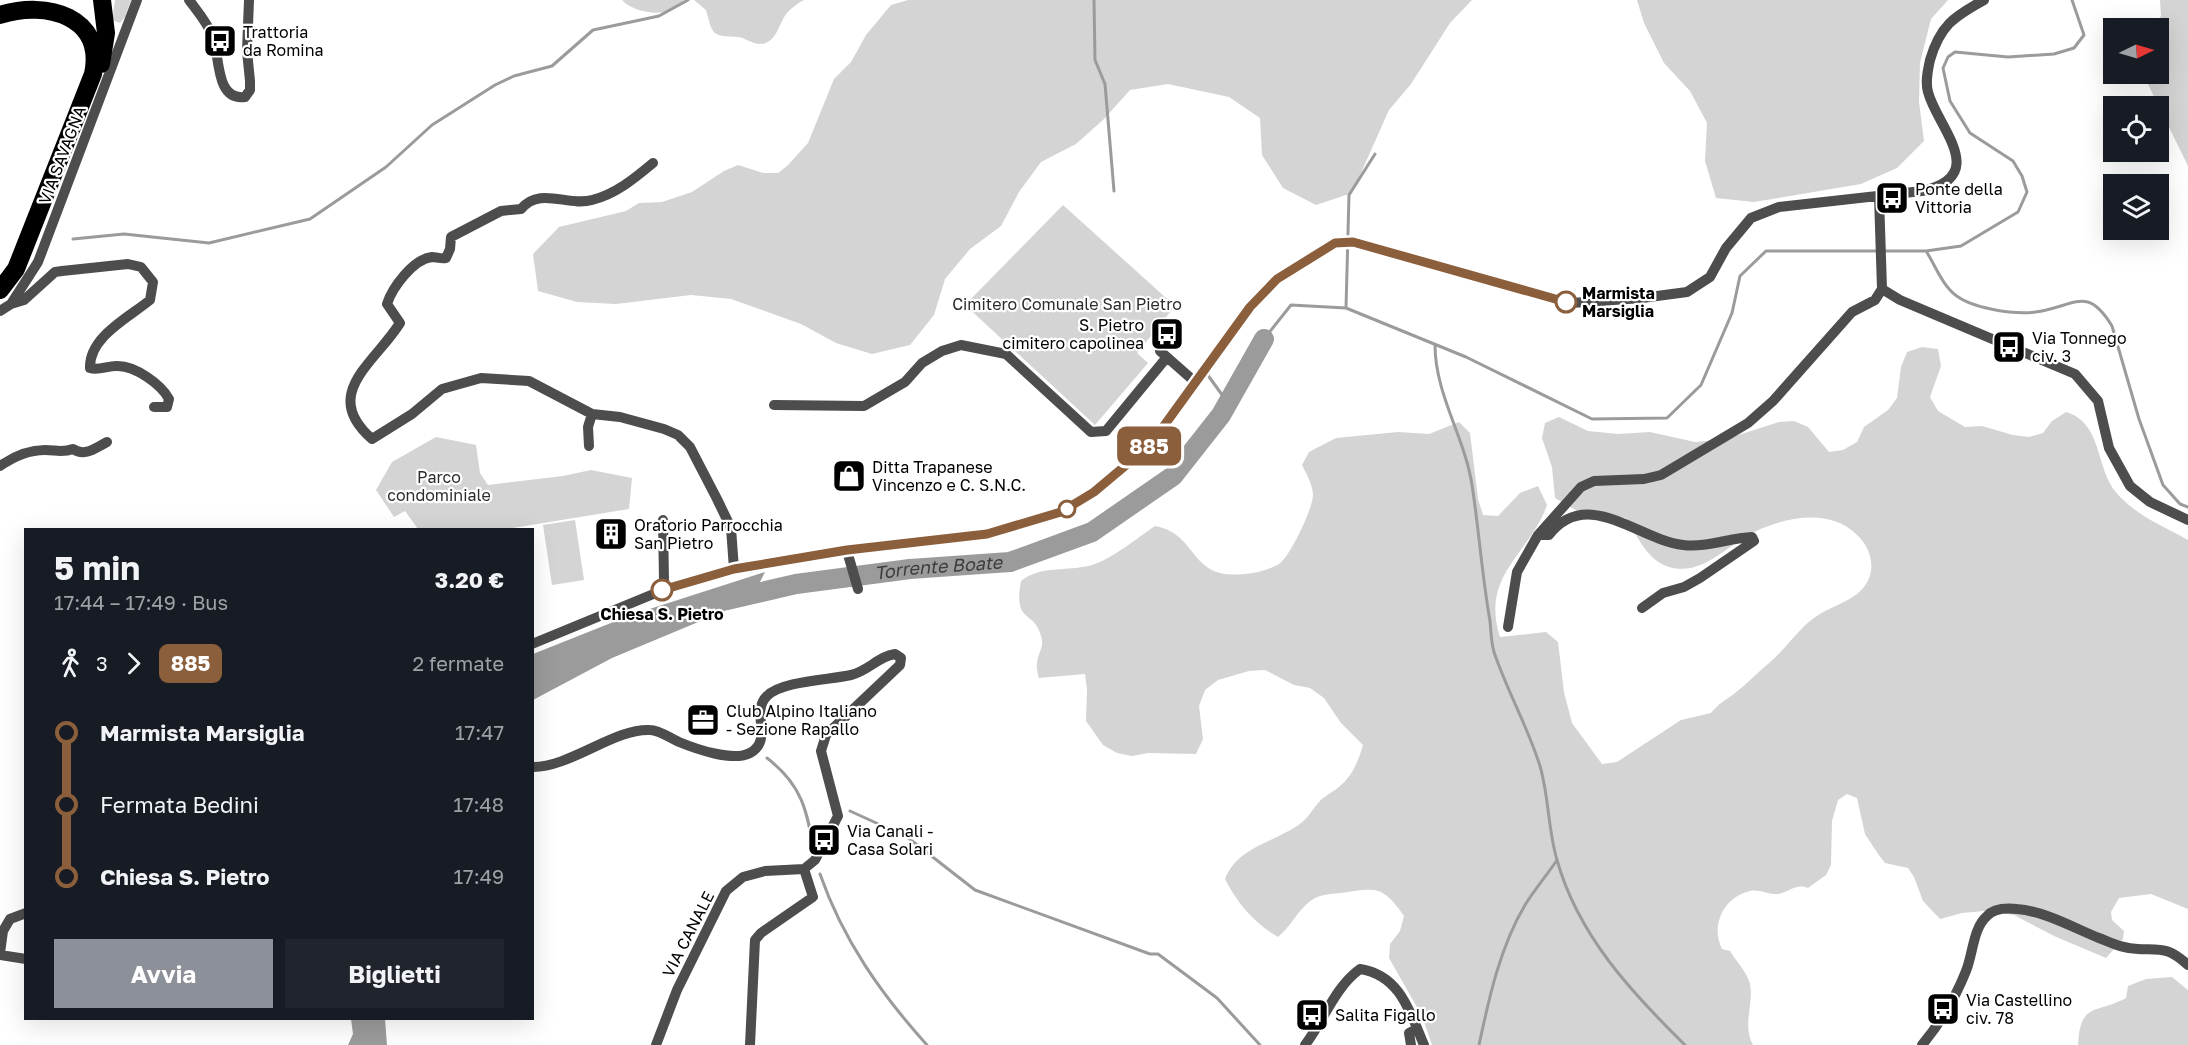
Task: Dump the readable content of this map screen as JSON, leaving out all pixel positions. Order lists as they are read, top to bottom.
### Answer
{
  "streets": {
    "street": ["VIA SAVAGNA", "VIA CANALE"]
  },
  "water": ["Torrente Boate"],
  "parks": ["Cimitero Comunale San Pietro", "Parco condominiale"],
  "places": {
    "bus stop": [
      "Trattoria da Romina",
      "Ponte della Vittoria",
      "S. Pietro cimitero capolinea",
      "Via Tonnego civ. 3",
      "Via Canali - Casa Solari",
      "Via Castellino civ. 78",
      "Salita Figallo"
    ],
    "other": ["Marmista Marsiglia", "Chiesa S. Pietro"],
    "shop": ["Ditta Trapanese Vincenzo e C. S.N.C."],
    "building": ["Oratorio Parrocchia San Pietro"],
    "office": ["Club Alpino Italiano - Sezione Rapallo"]
  },
  "lines": ["bus line 885"],
  "north": "right",
  "page": {
    "on_map": "885",
    "heading": ["5 min", "17:44 – 17:49 · Bus", "3.20 €"],
    "legs": ["3", "885", "2 fermate"],
    "list": [
      {
        "name": "Marmista Marsiglia",
        "value": "17:47"
      },
      {
        "name": "Fermata Bedini",
        "value": "17:48"
      },
      {
        "name": "Chiesa S. Pietro",
        "value": "17:49"
      }
    ],
    "buttons": ["Avvia", "Biglietti"]
  }
}
